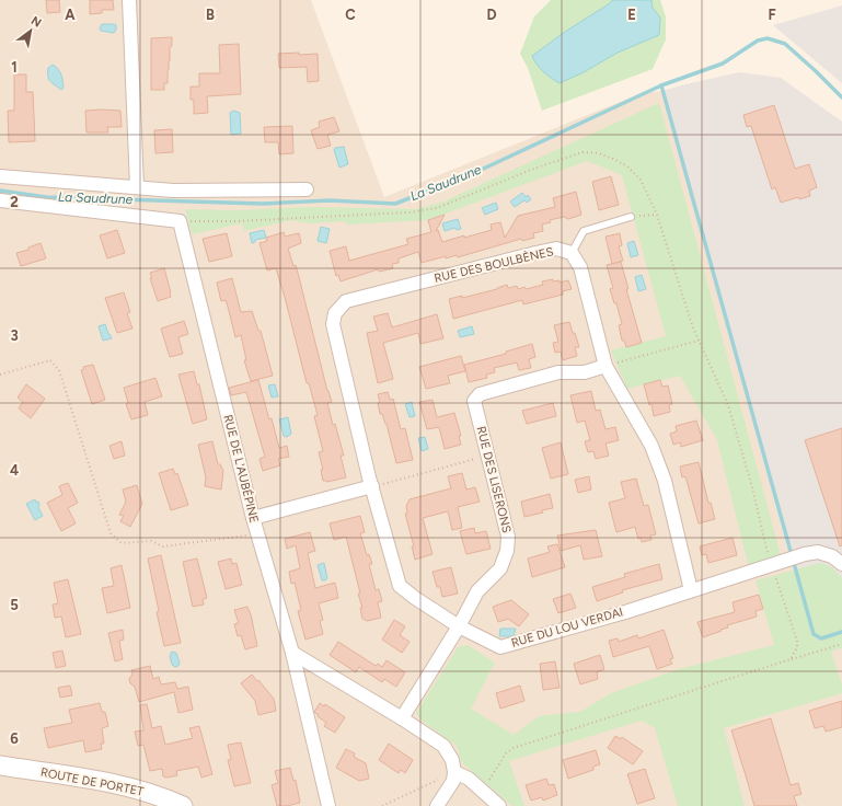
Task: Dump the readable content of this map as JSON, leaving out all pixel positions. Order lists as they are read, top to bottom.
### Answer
{
  "streets": {
    "street": [
      "RUE DES BOULBÈNES",
      "RUE DE L'AUBÉPINE",
      "RUE DES LISERONS",
      "RUE DU LOU VERDAI",
      "ROUTE DE PORTET"
    ]
  },
  "crossings": [
    ["RUE DES BOULBÈNES", "RUE DES LISERONS"],
    ["RUE DES BOULBÈNES", "RUE DU LOU VERDAI"],
    ["RUE DES LISERONS", "RUE DU LOU VERDAI"]
  ],
  "water": ["La Saudrune"],
  "north": "top right",
  "grid": {
    "columns": [
      "A",
      "B",
      "C",
      "D",
      "E",
      "F"
    ],
    "rows": [
      "1",
      "2",
      "3",
      "4",
      "5",
      "6"
    ]
  }
}
